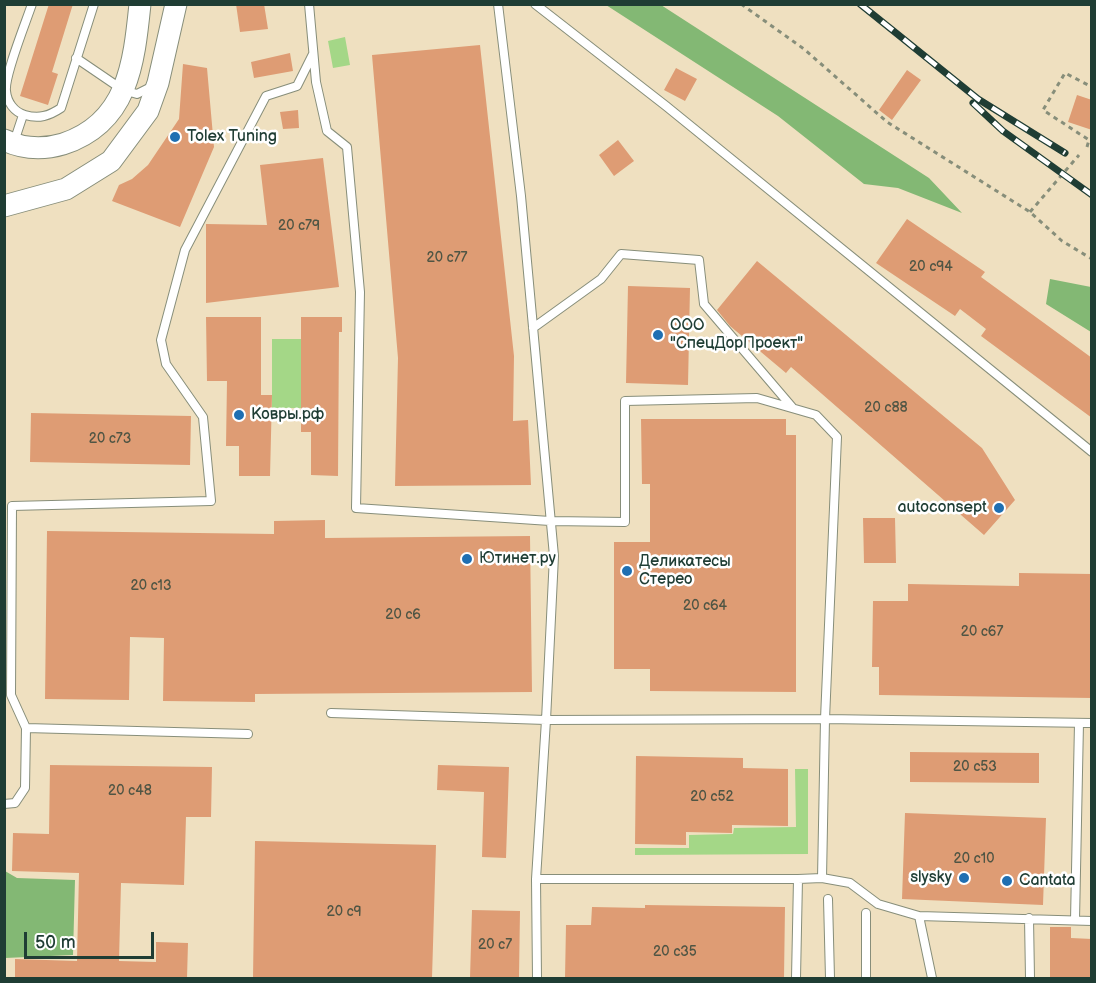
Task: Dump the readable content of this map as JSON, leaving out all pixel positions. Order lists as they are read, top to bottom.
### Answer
{
  "places": [
    "Tolex Tuning",
    "ООО \"СпецДорПроект\"",
    "Ковры.рф",
    "autoconsept",
    "Ютинет.ру",
    "Деликатесы Стерео",
    "slysky",
    "Cantata"
  ],
  "house_numbers": [
    "20 с79",
    "20 с77",
    "20 с94",
    "20 с88",
    "20 с73",
    "20 с13",
    "20 с64",
    "20 с6",
    "20 с67",
    "20 с53",
    "20 с48",
    "20 с52",
    "20 с10",
    "20 с9",
    "20 с7",
    "20 с35"
  ],
  "scale_bar": "50 m"
}
